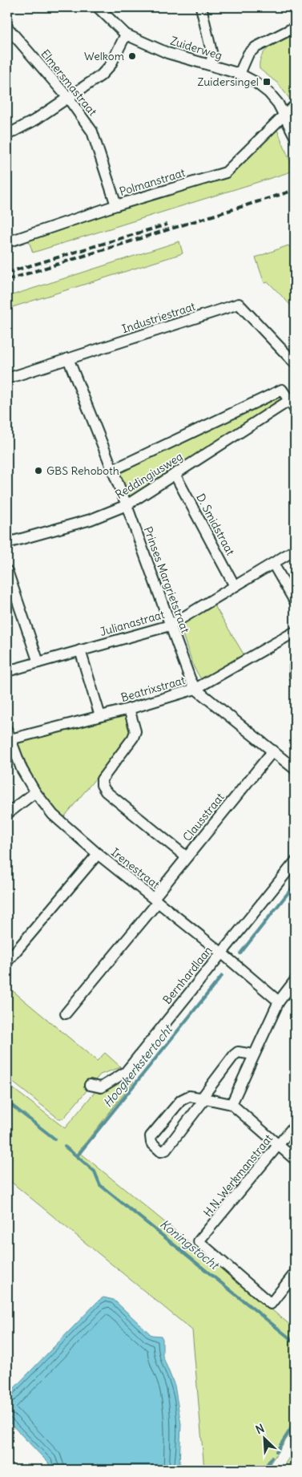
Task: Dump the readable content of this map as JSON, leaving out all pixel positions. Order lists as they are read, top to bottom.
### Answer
{
  "streets": {
    "street": [
      "Zuiderweg",
      "Elmersmastraat",
      "Polmanstraat",
      "Industriestraat",
      "Reddingiusweg",
      "D. Smidstraat",
      "Prinses Margrietstraat",
      "Julianastraat",
      "Beatrixstraat",
      "Clausstraat",
      "Irenestraat",
      "Bernhardlaan",
      "H.N. Werkmanstraat"
    ]
  },
  "crossings": [
    ["Zuiderweg", "Polmanstraat"],
    ["Elmersmastraat", "Polmanstraat"],
    ["Industriestraat", "Prinses Margrietstraat"],
    ["Reddingiusweg", "D. Smidstraat"],
    ["Reddingiusweg", "Prinses Margrietstraat"],
    ["D. Smidstraat", "Julianastraat"],
    ["Prinses Margrietstraat", "Julianastraat"],
    ["Prinses Margrietstraat", "Beatrixstraat"],
    ["Prinses Margrietstraat", "Clausstraat"],
    ["Beatrixstraat", "Irenestraat"],
    ["Clausstraat", "Irenestraat"],
    ["Irenestraat", "Bernhardlaan"]
  ],
  "water": ["Hoogkerkstertocht", "Koningstocht"],
  "places": {
    "other": ["Welkom", "GBS Rehoboth"],
    "transit": ["Zuidersingel"]
  },
  "north": "top left"
}
